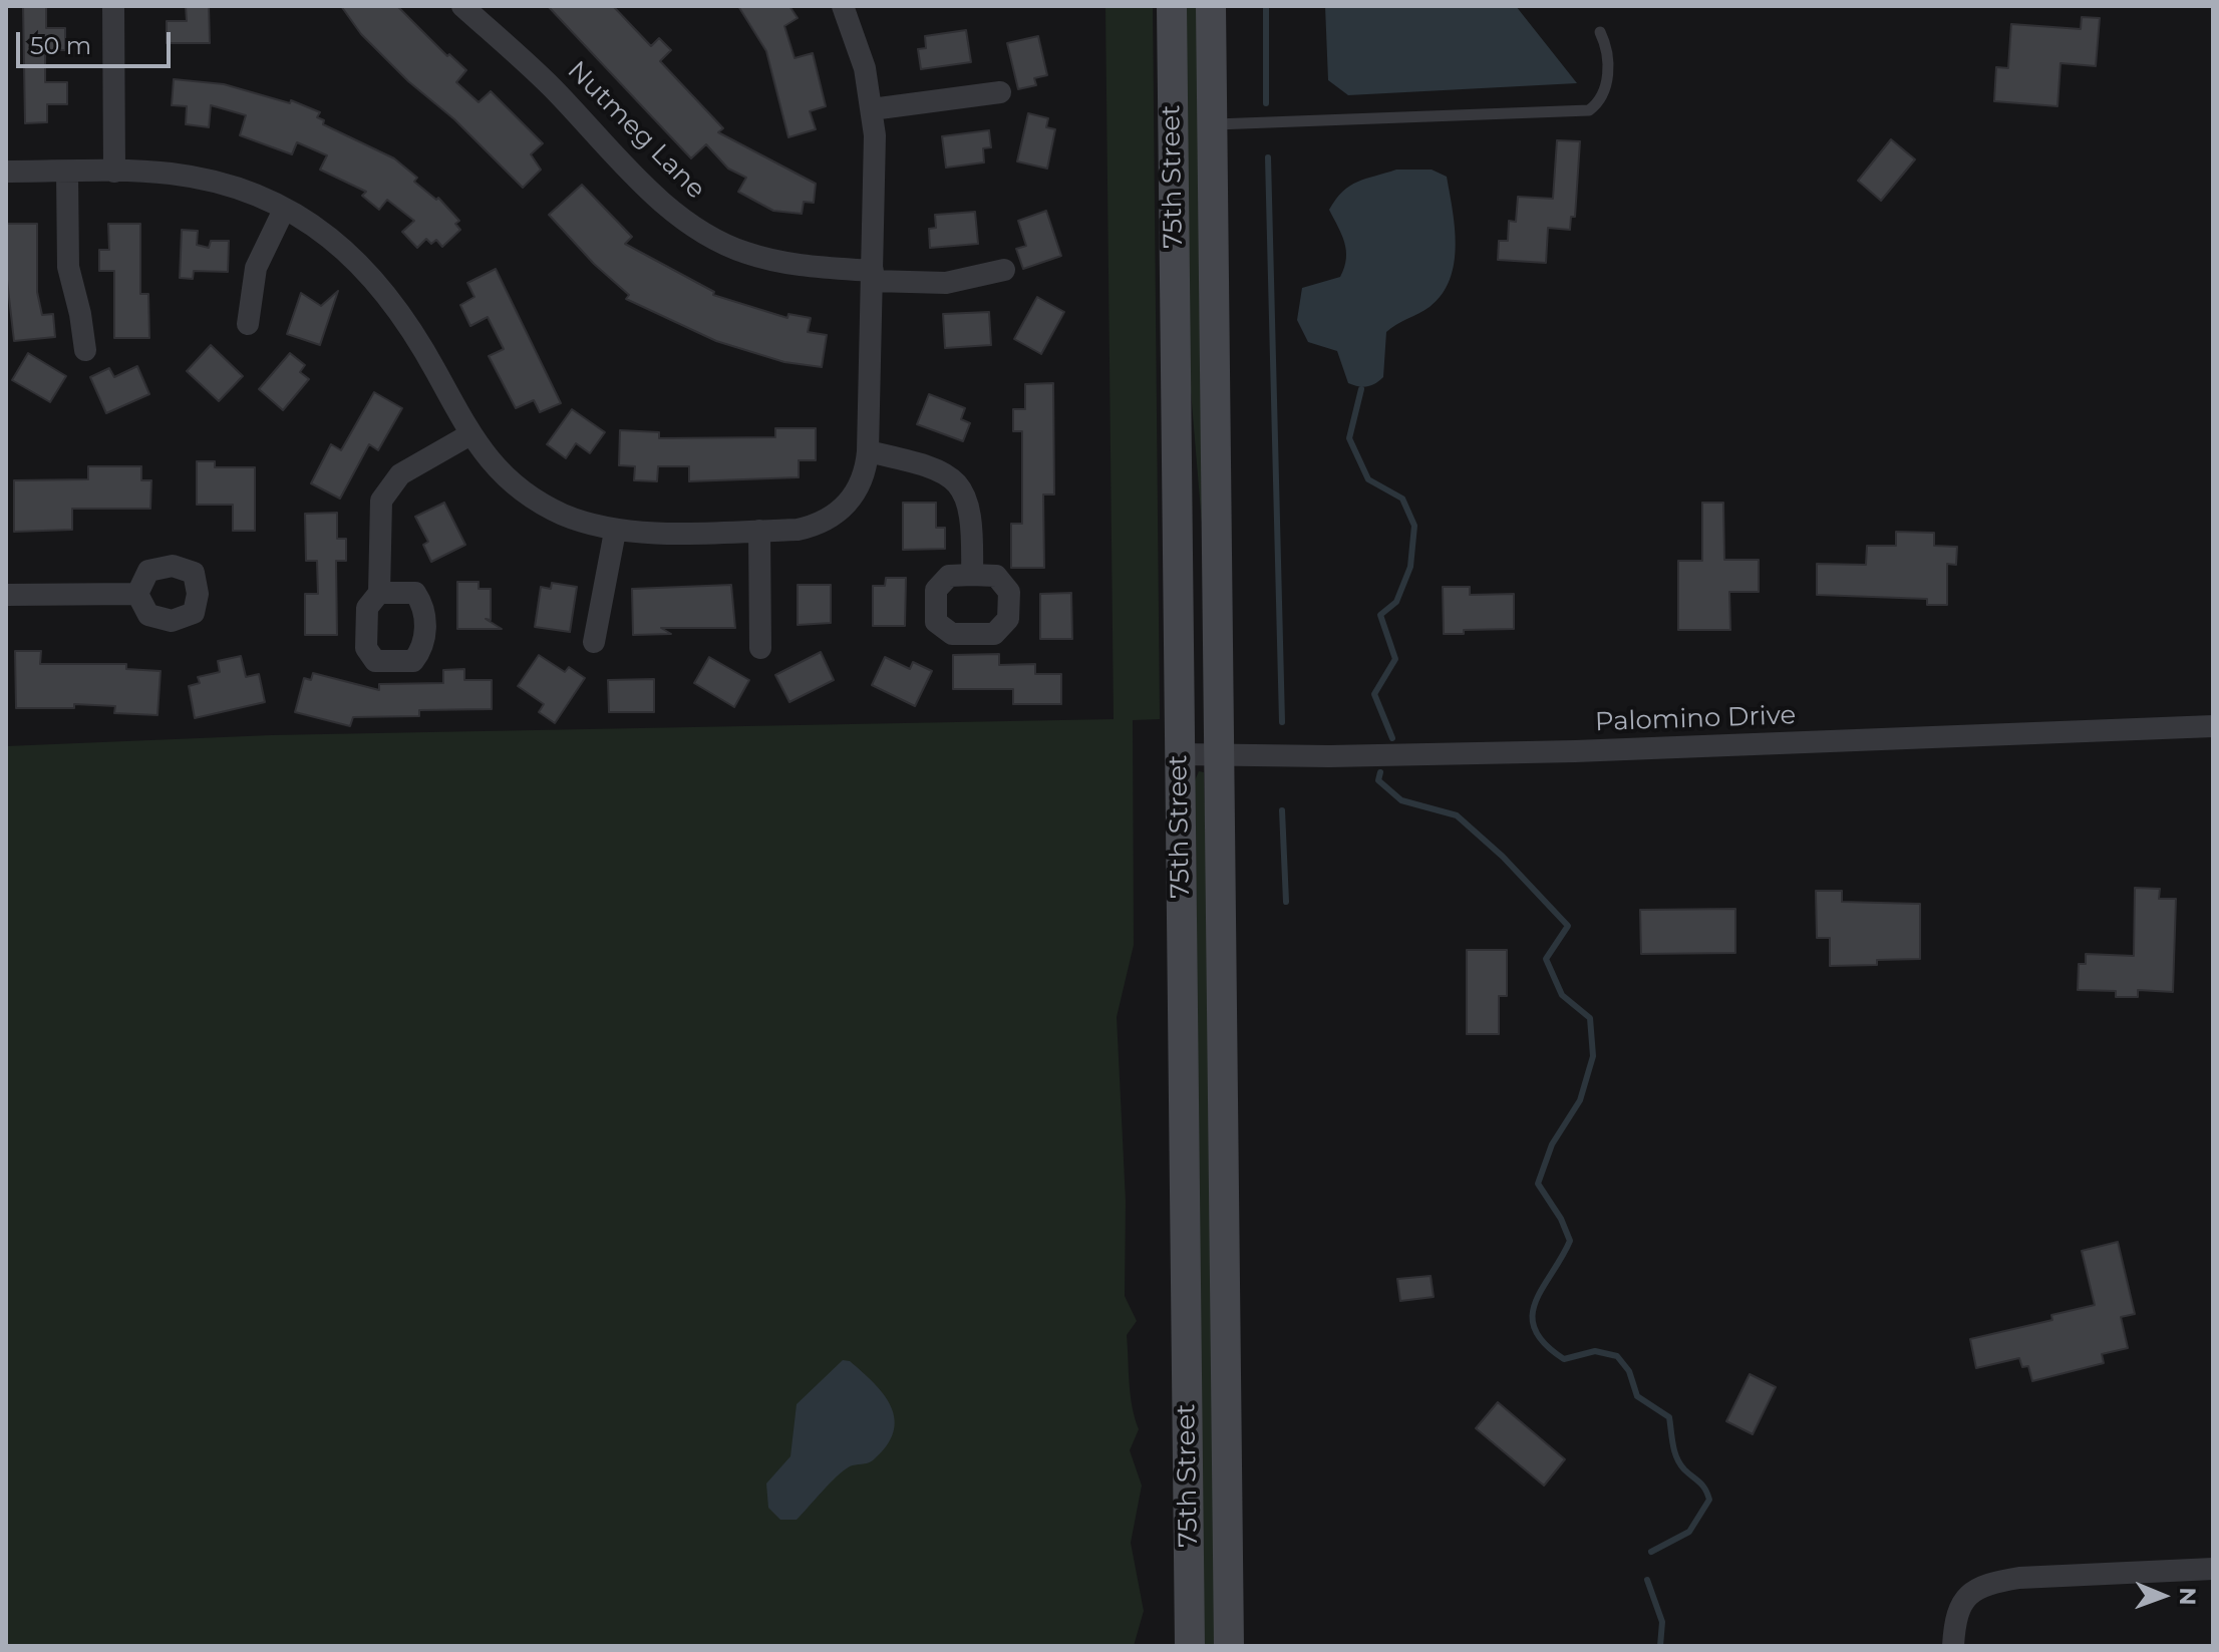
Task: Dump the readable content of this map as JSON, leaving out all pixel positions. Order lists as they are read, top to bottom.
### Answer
{
  "streets": {
    "main road": ["75th Street"],
    "street": ["Nutmeg Lane", "Palomino Drive"]
  },
  "crossings": [
    ["75th Street", "Palomino Drive"]
  ],
  "scale_bar": "50 m",
  "north": "right"
}
